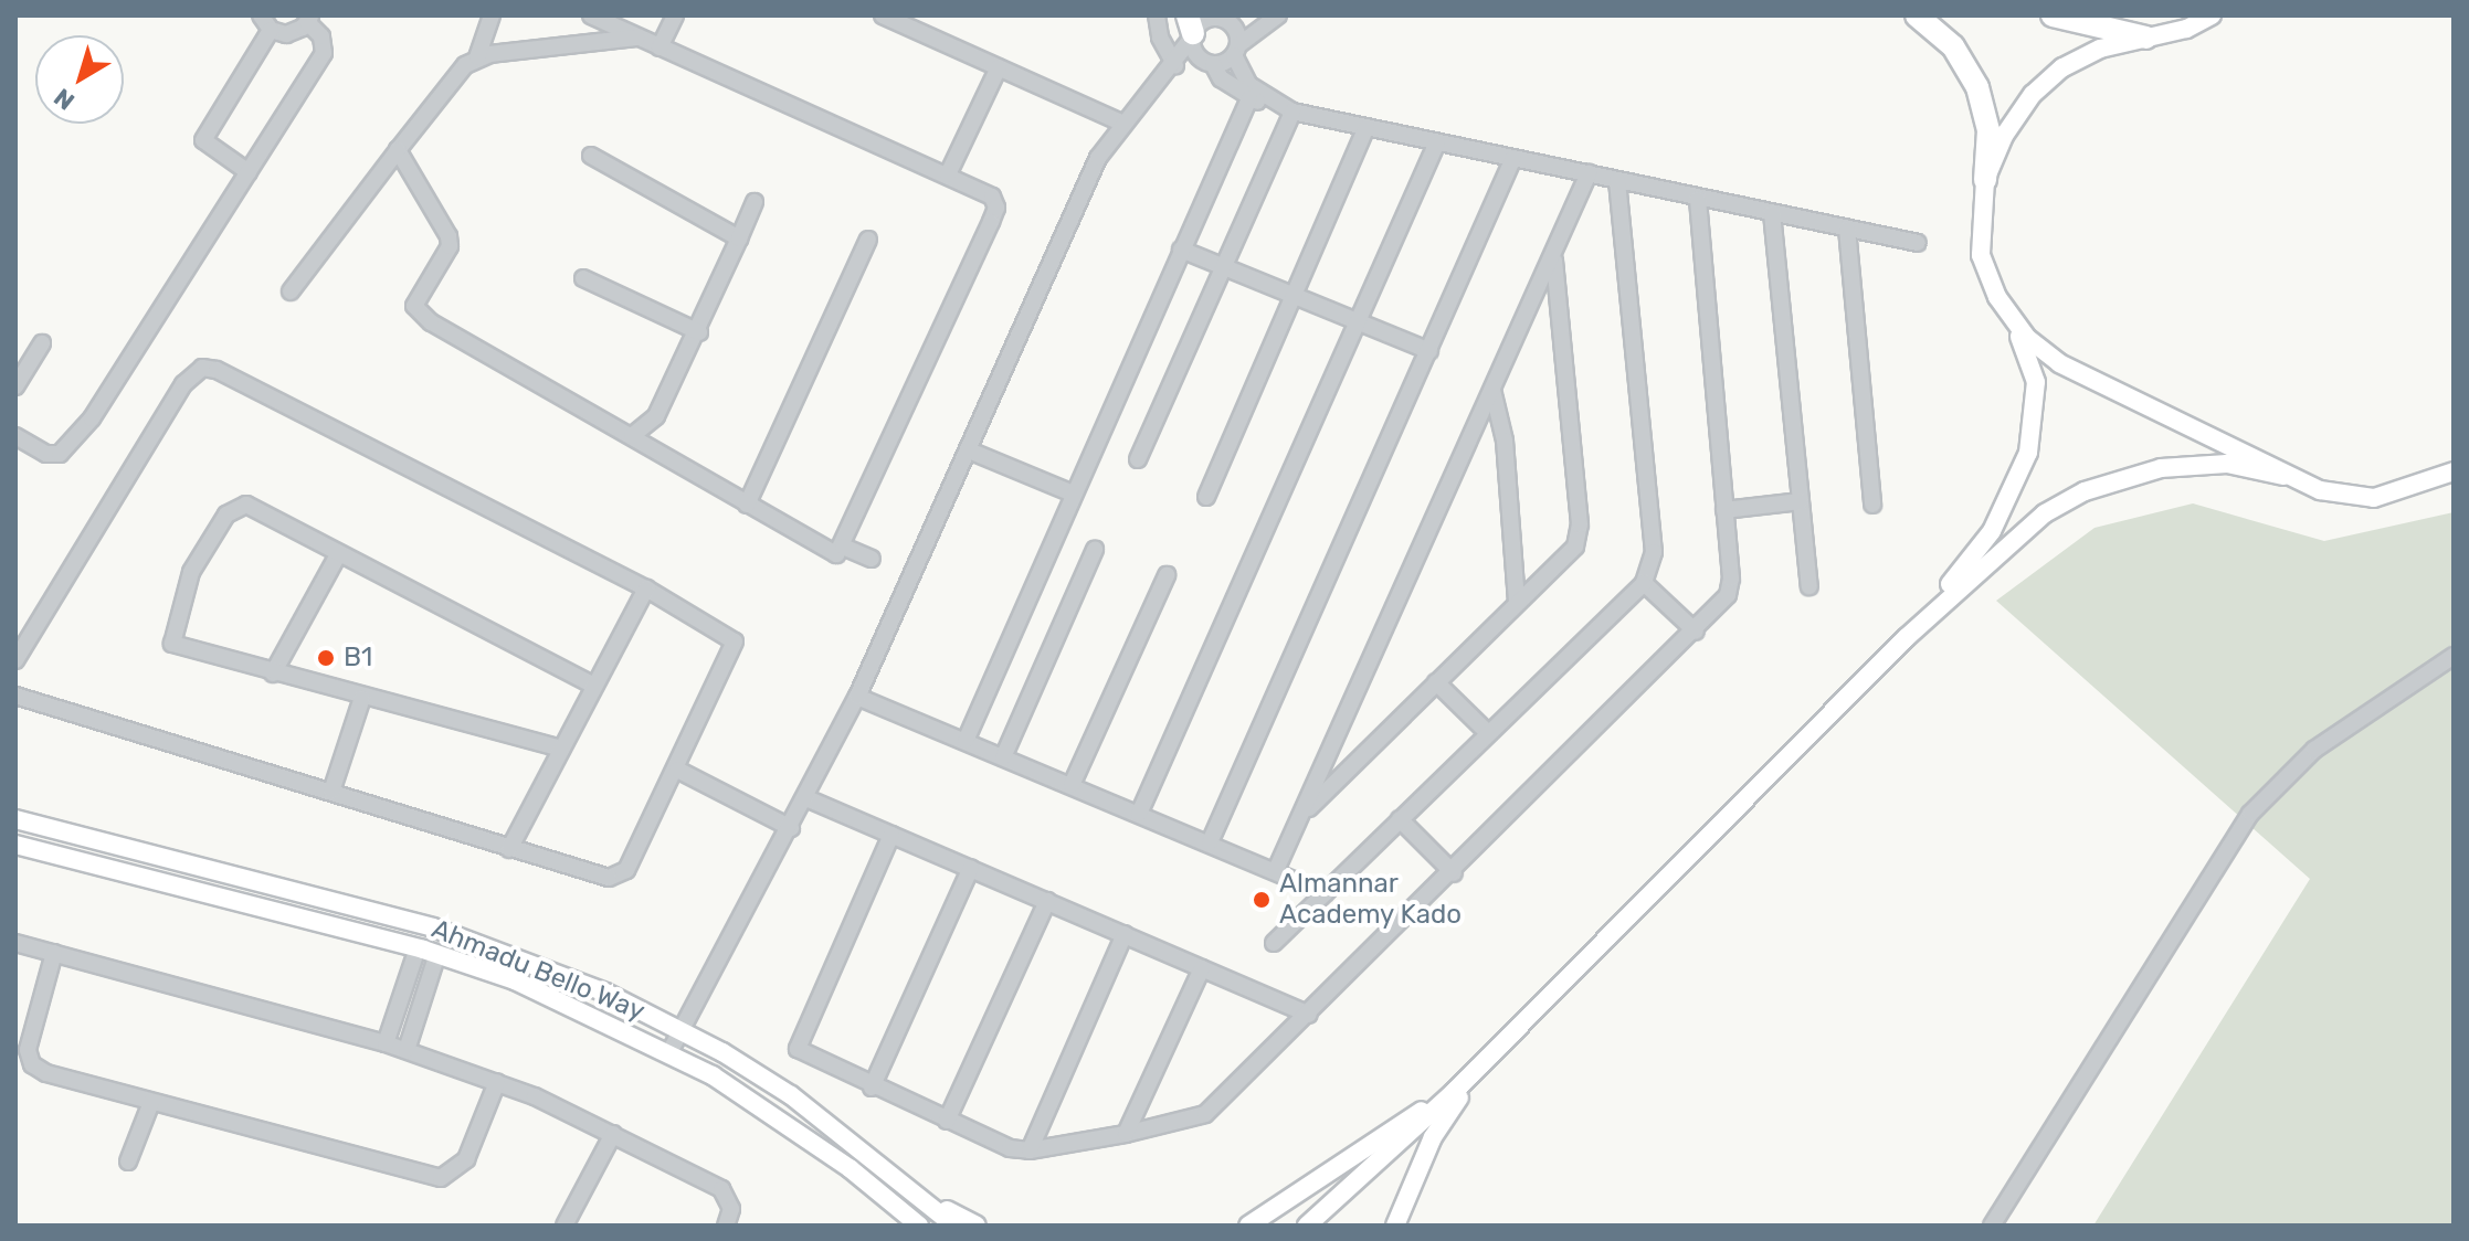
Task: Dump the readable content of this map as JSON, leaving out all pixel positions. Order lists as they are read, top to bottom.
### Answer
{
  "streets": {
    "main road": ["Ahmadu Bello Way"]
  },
  "places": ["B1", "Almannar Academy Kado"],
  "north": "bottom left"
}
